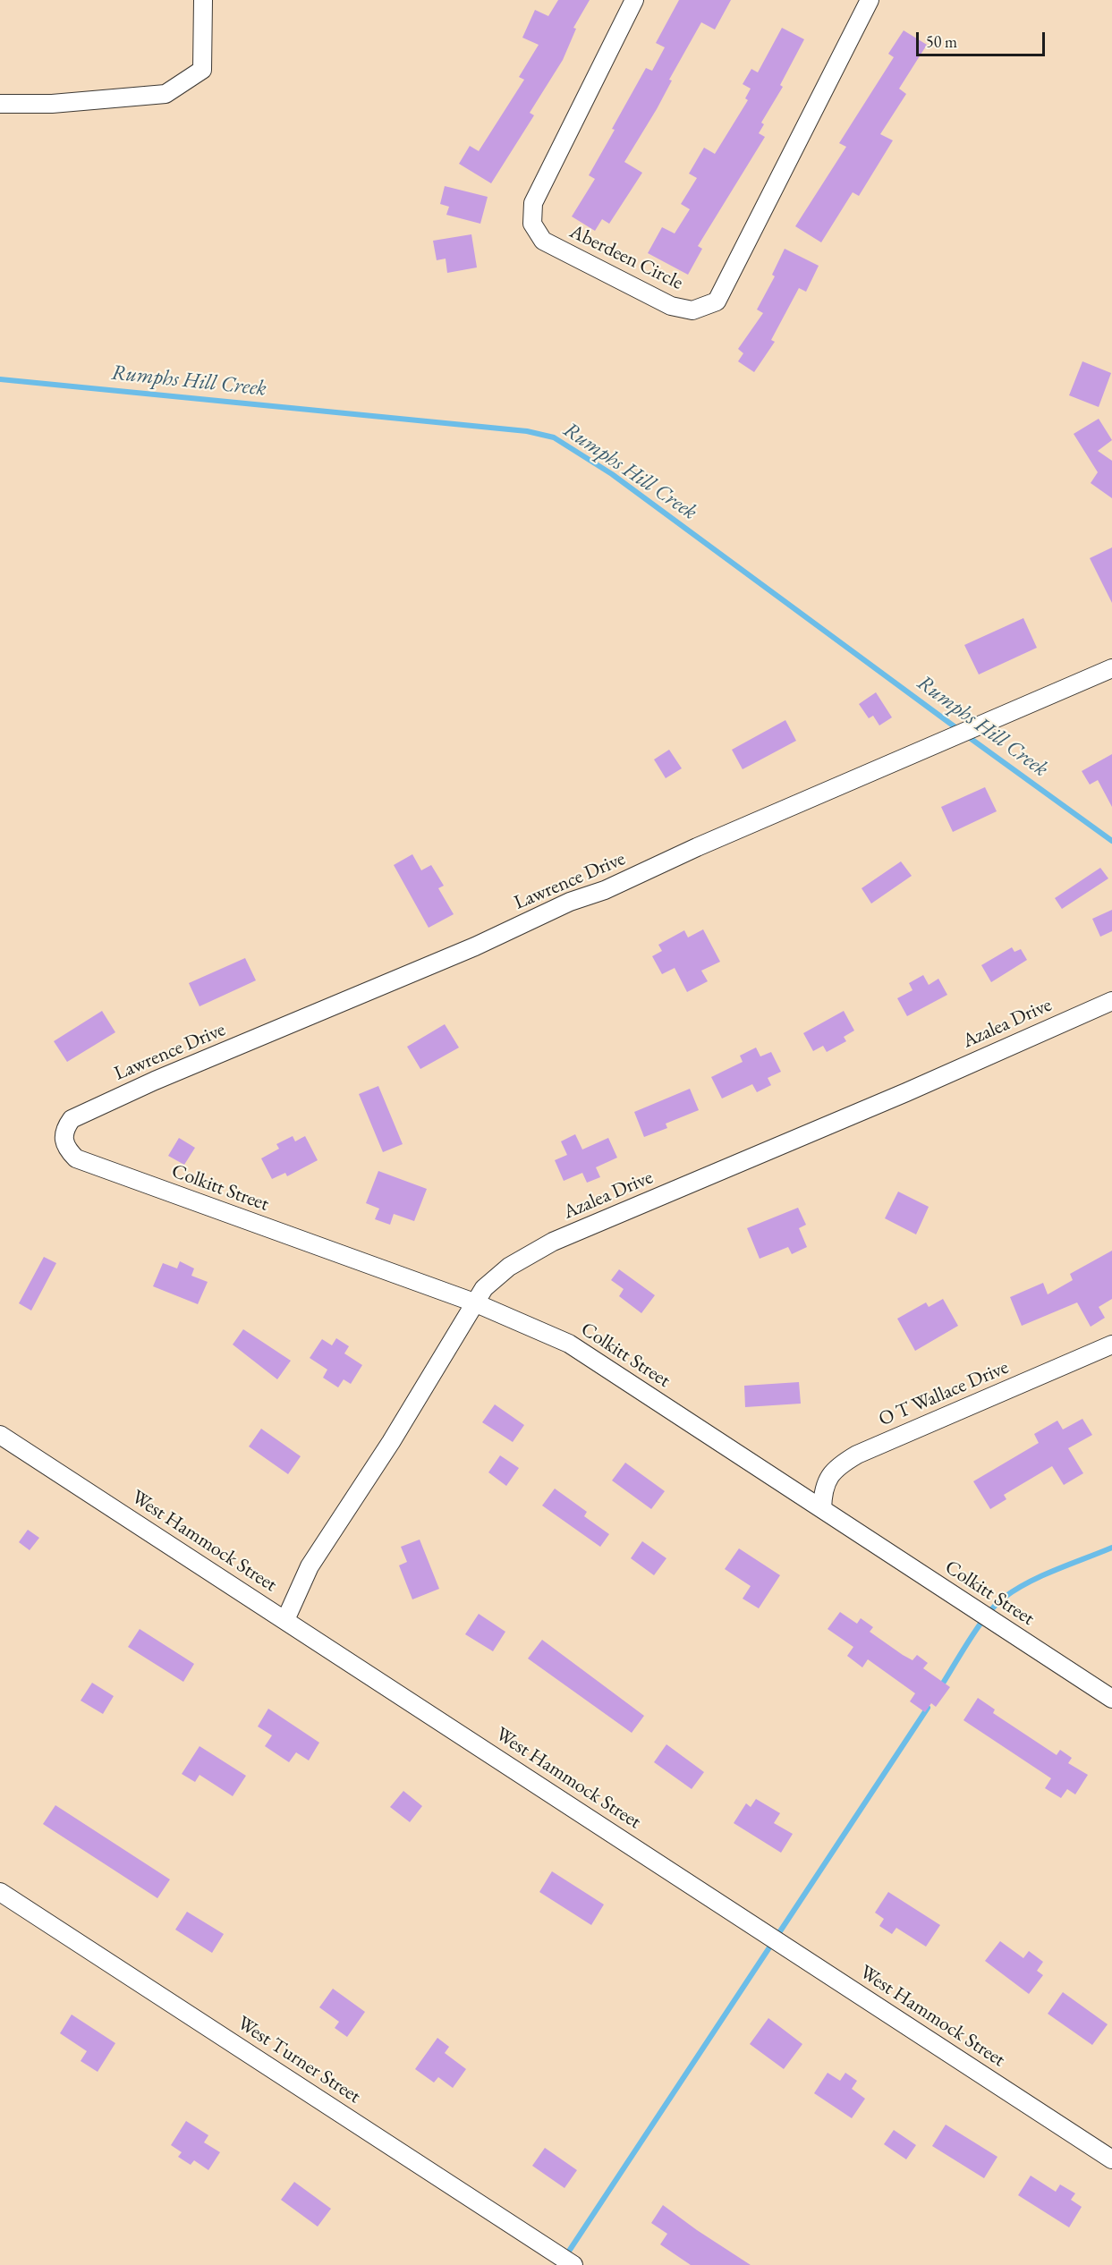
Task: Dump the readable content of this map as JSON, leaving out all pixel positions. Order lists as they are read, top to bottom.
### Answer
{
  "streets": {
    "street": [
      "Aberdeen Circle",
      "Lawrence Drive",
      "Azalea Drive",
      "Colkitt Street",
      "O T Wallace Drive",
      "West Hammock Street",
      "West Turner Street"
    ]
  },
  "crossings": [
    ["Lawrence Drive", "Colkitt Street"],
    ["Azalea Drive", "Colkitt Street"],
    ["Azalea Drive", "West Hammock Street"],
    ["Colkitt Street", "O T Wallace Drive"]
  ],
  "water": ["Rumphs Hill Creek"],
  "scale_bar": "50 m"
}
